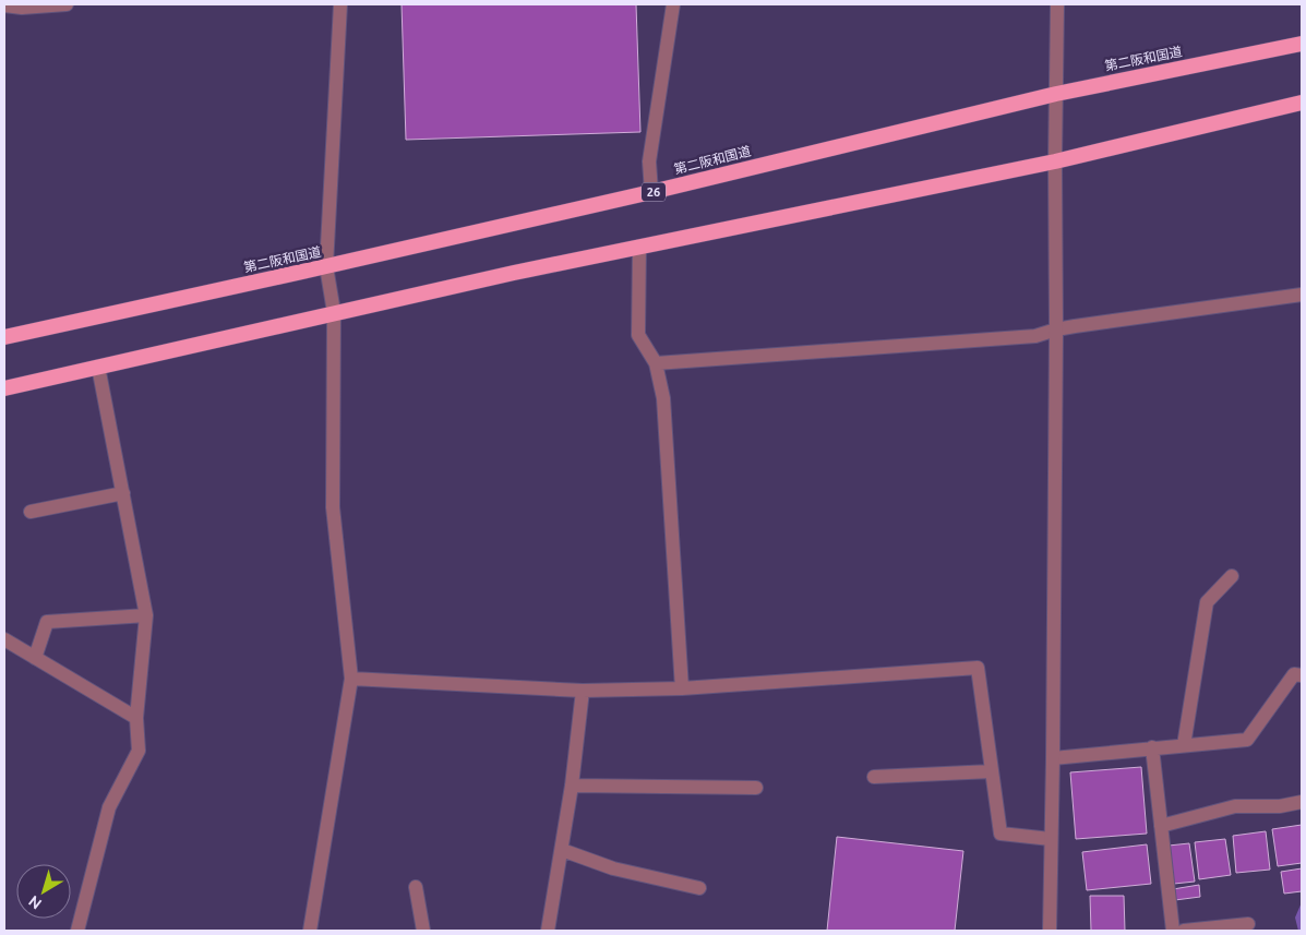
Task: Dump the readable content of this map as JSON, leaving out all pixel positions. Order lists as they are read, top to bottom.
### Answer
{
  "streets": {
    "highway": ["第二阪和国道", "26"]
  },
  "north": "bottom left"
}
